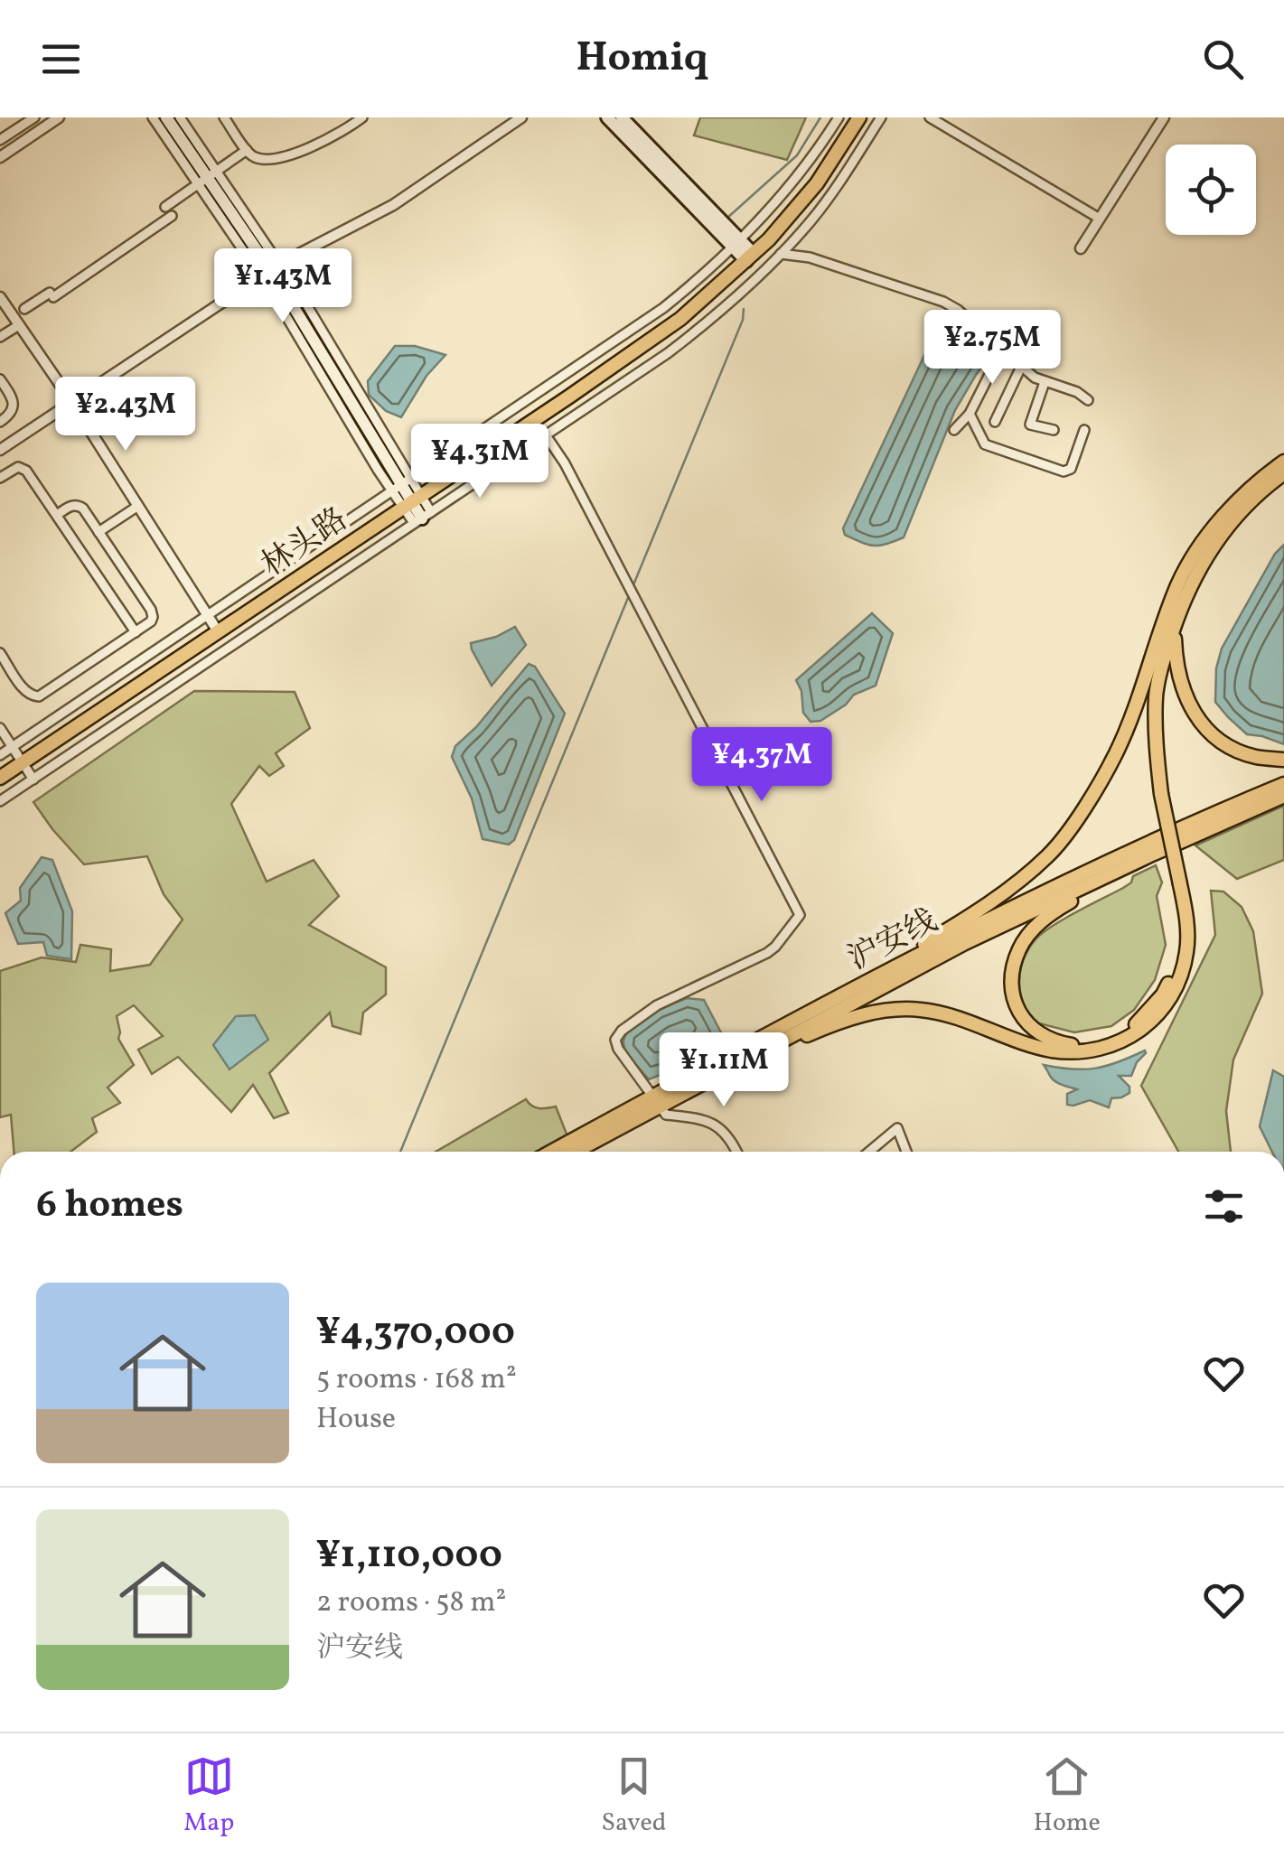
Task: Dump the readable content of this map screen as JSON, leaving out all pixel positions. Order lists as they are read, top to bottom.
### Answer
{
  "streets": {
    "main road": ["林头路", "沪安线"]
  },
  "page": {
    "header": "Homiq",
    "price": [
      "¥1.43M",
      "¥2.75M",
      "¥2.43M",
      "¥4.31M",
      "¥4.37M",
      "¥1.11M"
    ],
    "heading": "6 homes",
    "list": [
      {
        "name": "¥4,370,000",
        "note": "5 rooms · 168 m² · House"
      },
      {
        "name": "¥1,110,000",
        "note": "2 rooms · 58 m² · 沪安线"
      }
    ],
    "tabs": ["Map", "Saved", "Home"]
  }
}
